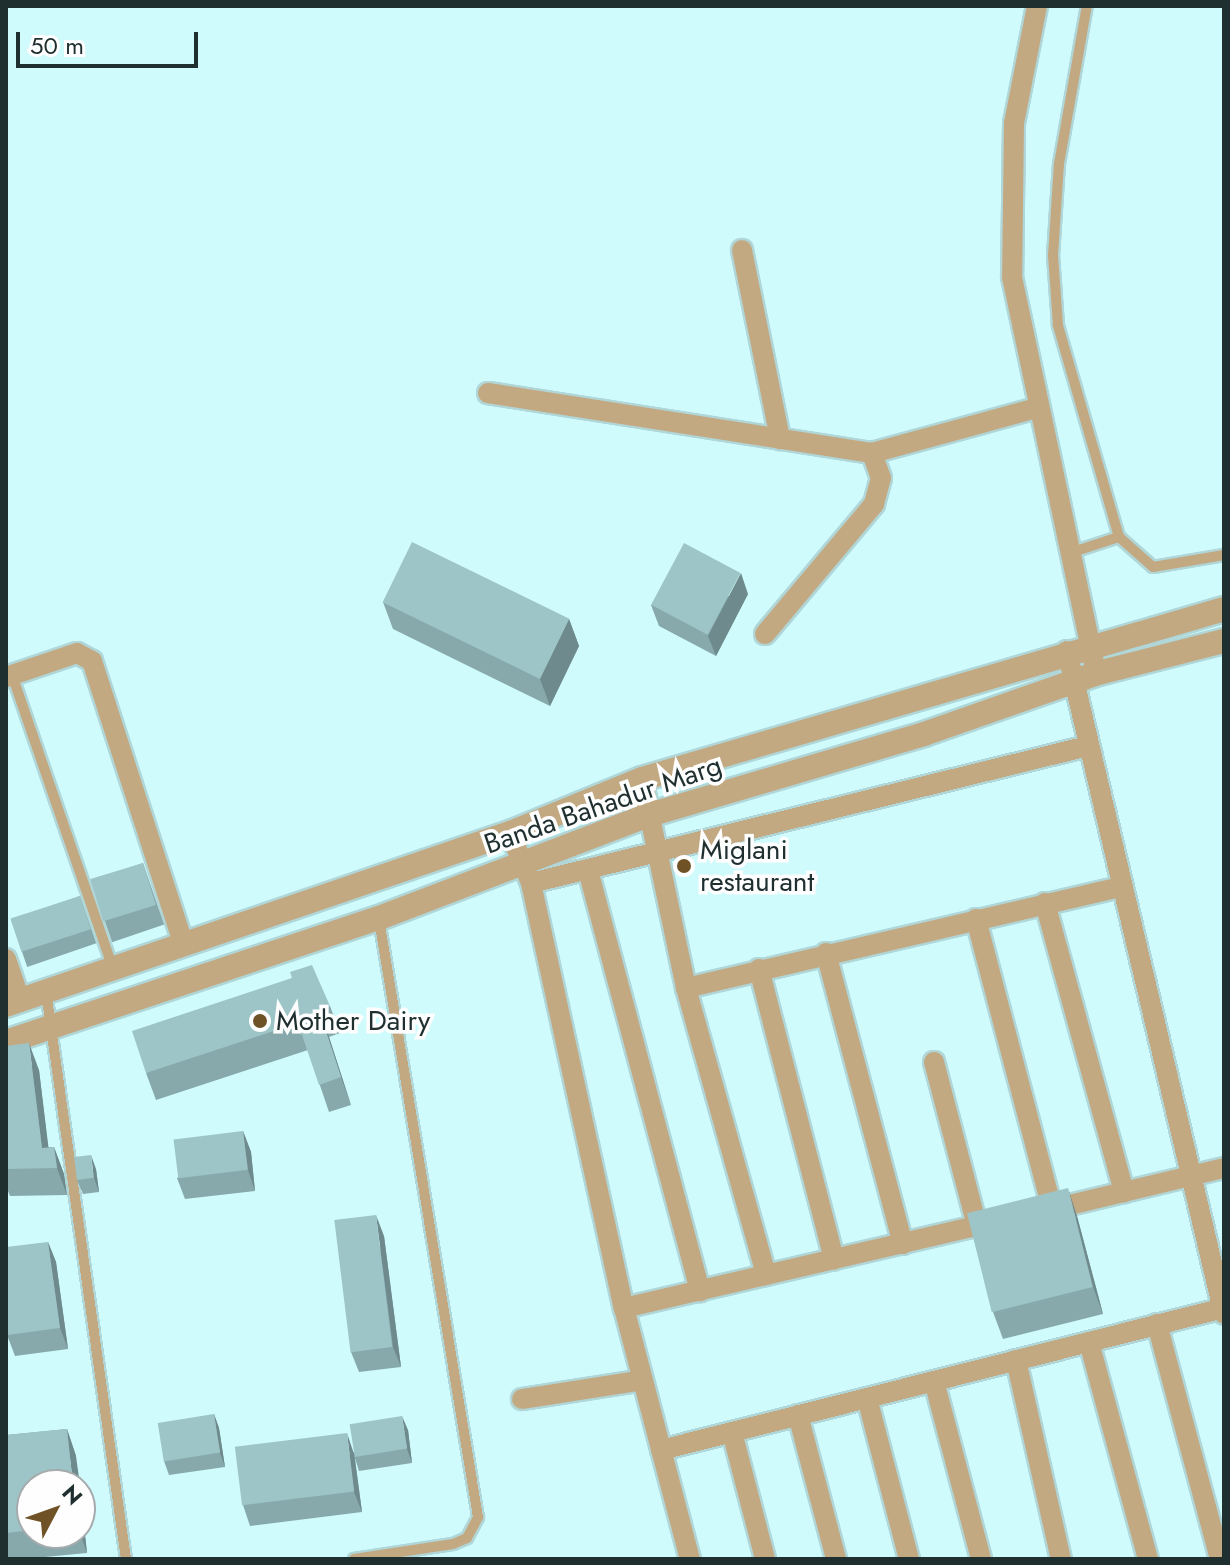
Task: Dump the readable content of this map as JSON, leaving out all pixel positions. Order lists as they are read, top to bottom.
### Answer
{
  "streets": {
    "street": ["Banda Bahadur Marg"]
  },
  "places": ["Miglani restaurant", "Mother Dairy"],
  "scale_bar": "50 m",
  "north": "top right"
}
